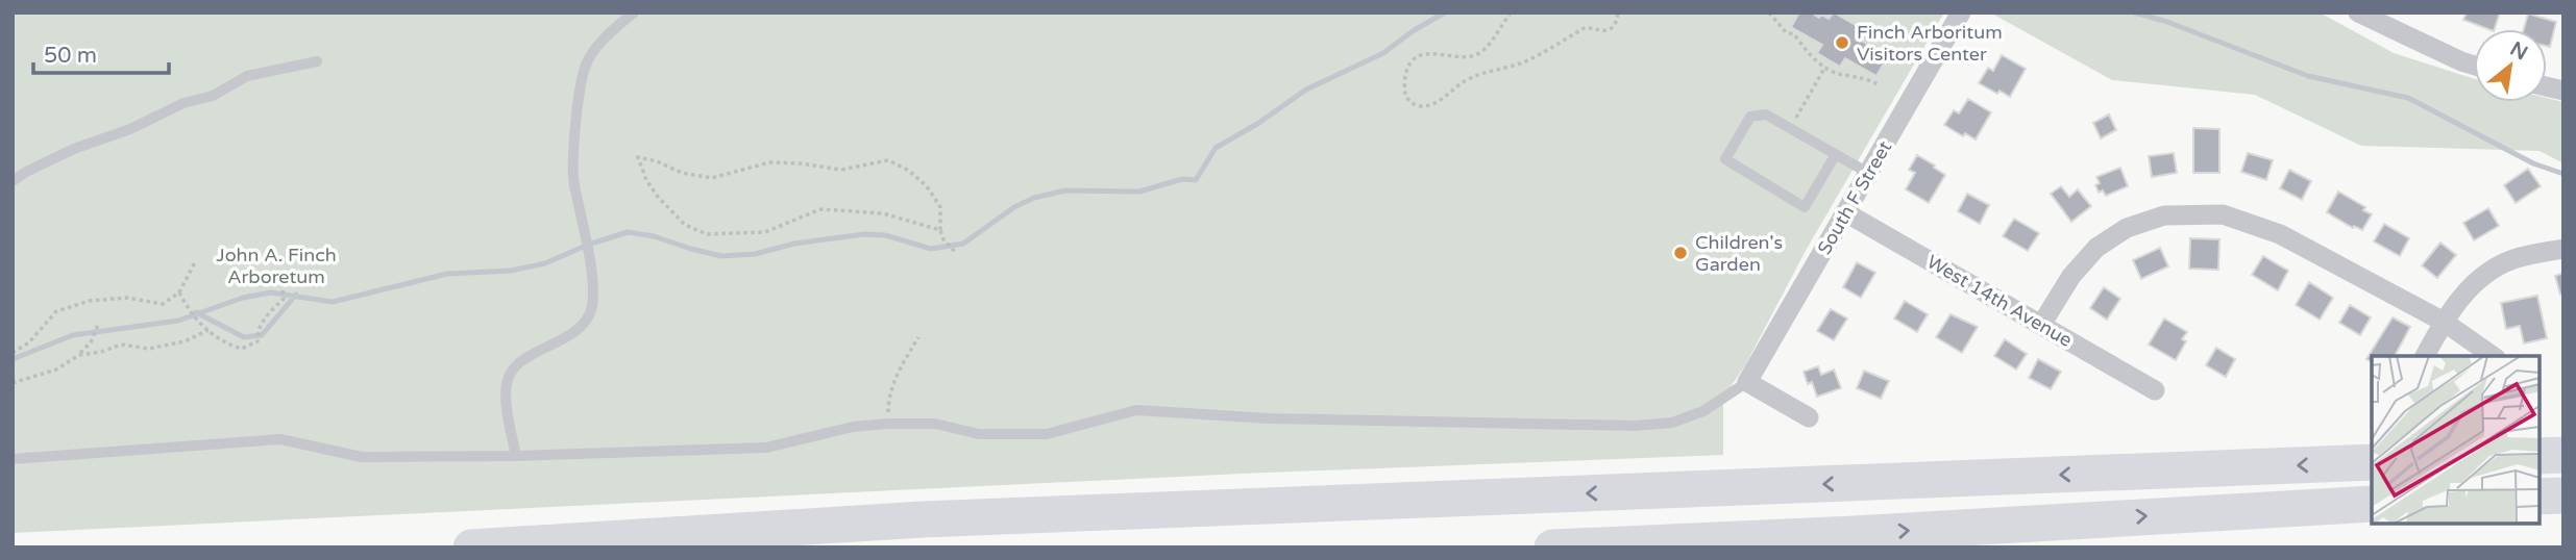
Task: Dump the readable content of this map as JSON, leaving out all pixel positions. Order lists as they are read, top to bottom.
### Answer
{
  "streets": {
    "street": ["South F Street", "West 14th Avenue"]
  },
  "crossings": [
    ["South F Street", "West 14th Avenue"]
  ],
  "parks": ["John A. Finch Arboretum"],
  "places": ["Finch Arboritum Visitors Center", "Children's Garden"],
  "scale_bar": "50 m",
  "north": "top right"
}
